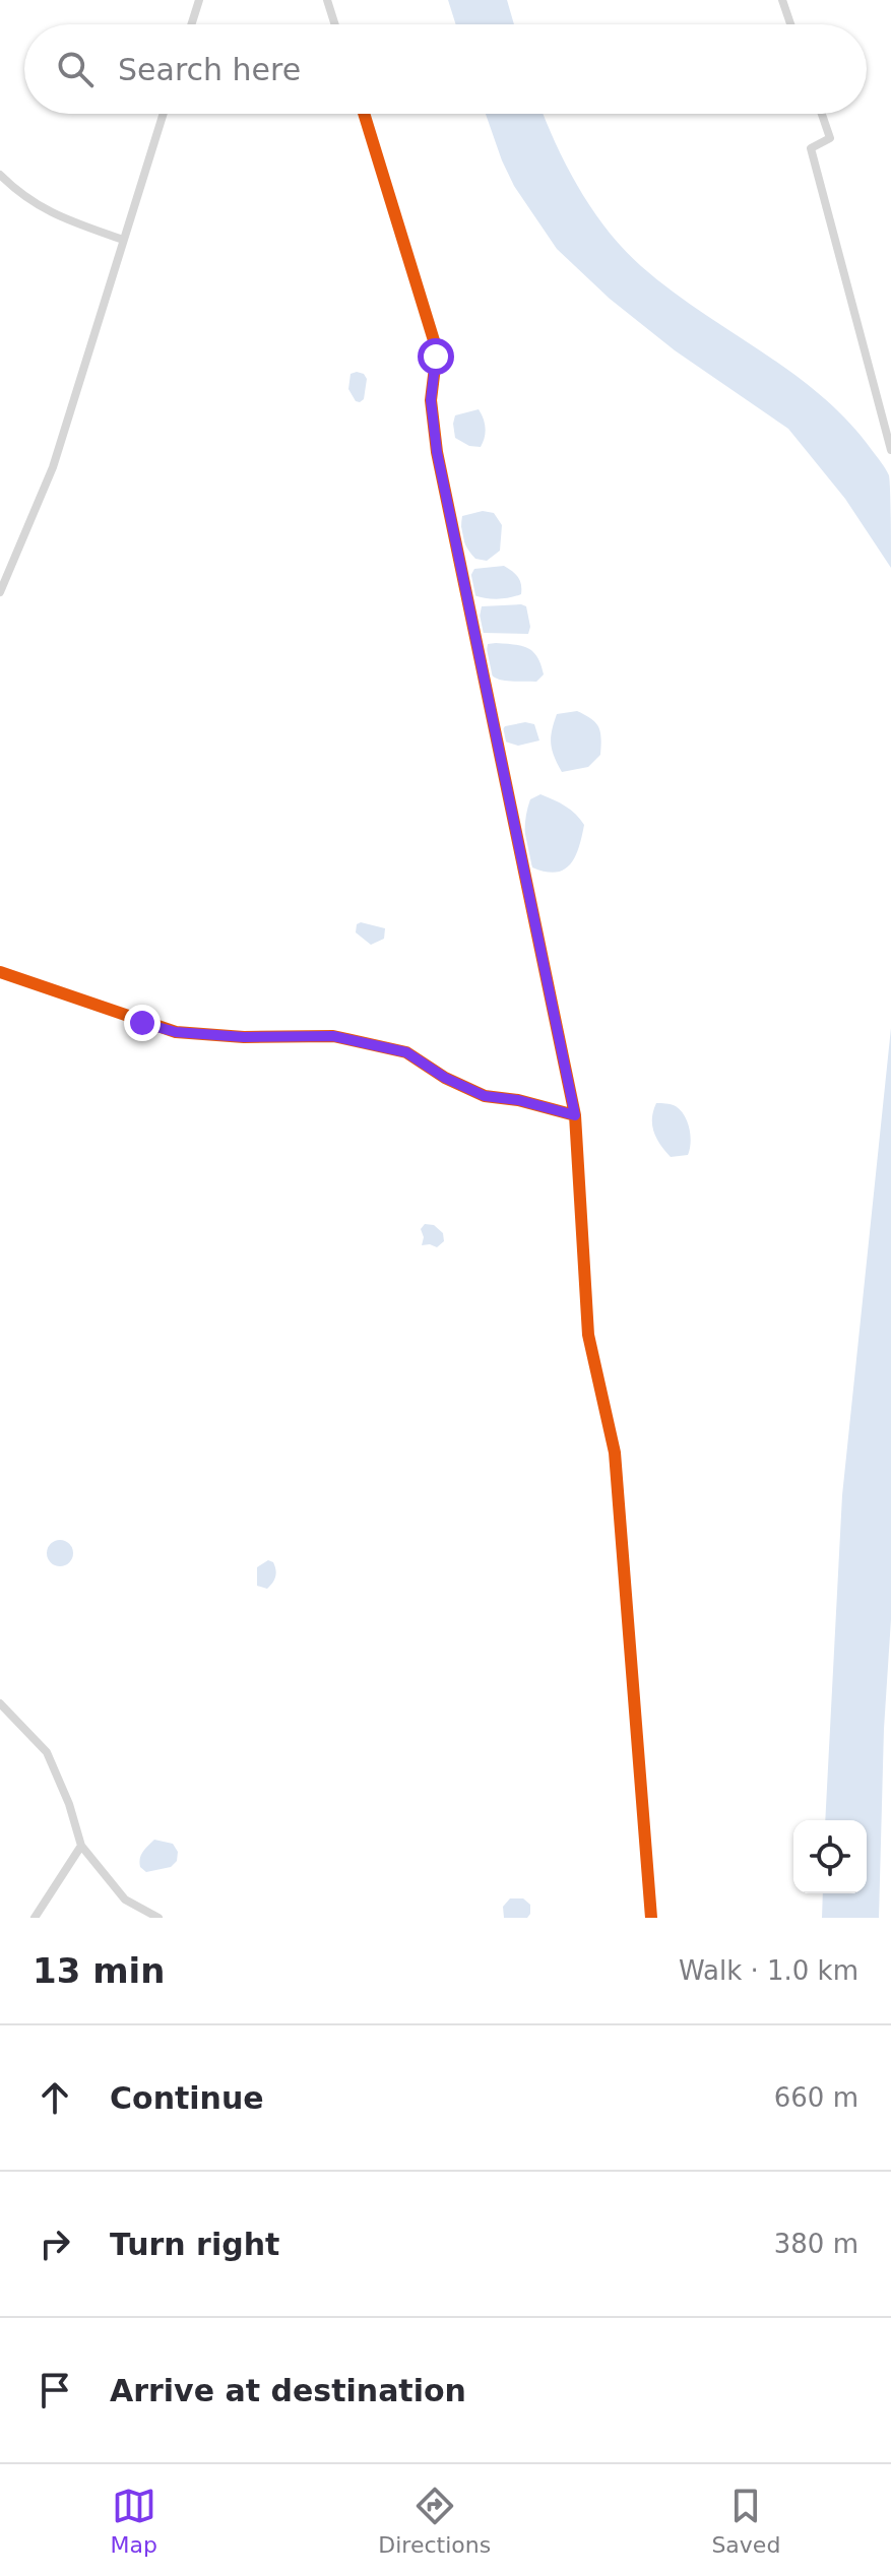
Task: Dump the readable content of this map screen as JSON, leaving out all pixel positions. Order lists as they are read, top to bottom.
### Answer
{
  "page": {
    "search": "Search here",
    "heading": ["13 min", "Walk · 1.0 km"],
    "list": [
      ["Continue", "660 m"],
      ["Turn right", "380 m"],
      "Arrive at destination"
    ],
    "nav": ["Map", "Directions", "Saved"]
  }
}
